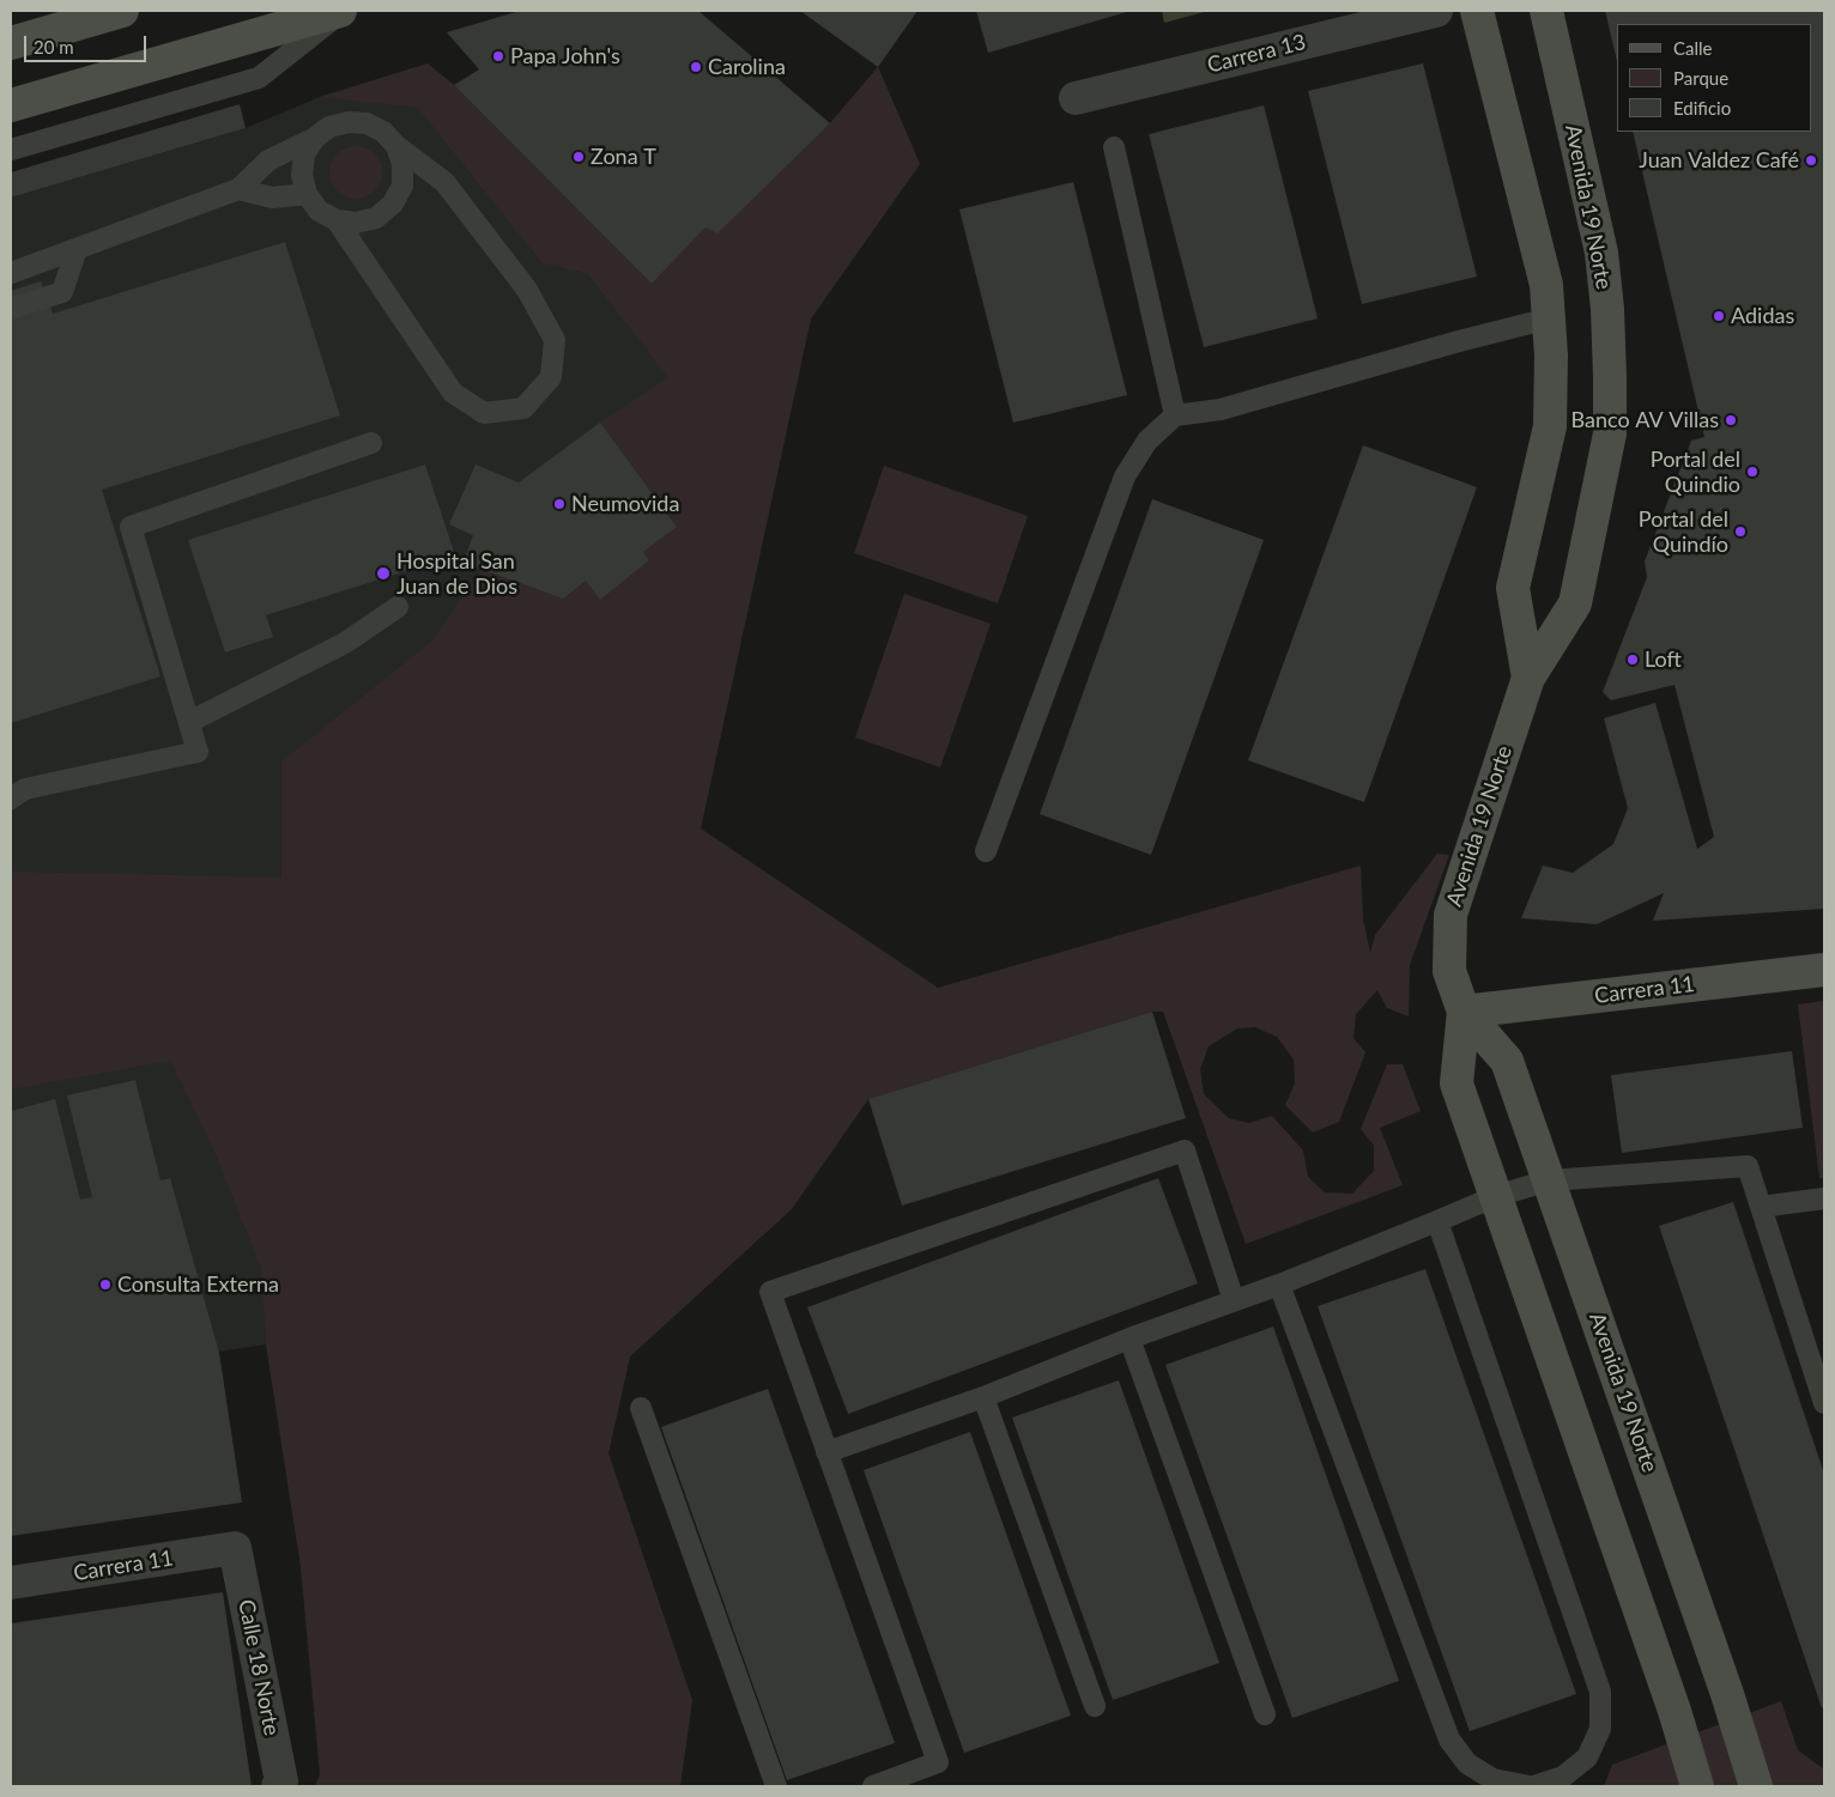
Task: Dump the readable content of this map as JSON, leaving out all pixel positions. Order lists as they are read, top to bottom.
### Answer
{
  "streets": {
    "street": [
      "Carrera 13",
      "Avenida 19 Norte",
      "Carrera 11",
      "Calle 18 Norte"
    ]
  },
  "crossings": [
    ["Avenida 19 Norte", "Carrera 11"],
    ["Carrera 11", "Calle 18 Norte"]
  ],
  "places": [
    "Papa John's",
    "Carolina",
    "Zona T",
    "Juan Valdez Café",
    "Adidas",
    "Banco AV Villas",
    "Portal del Quindio",
    "Neumovida",
    "Portal del Quindío",
    "Hospital San Juan de Dios",
    "Loft",
    "Consulta Externa"
  ],
  "legend": ["Calle", "Parque", "Edificio"],
  "scale_bar": "20 m"
}
